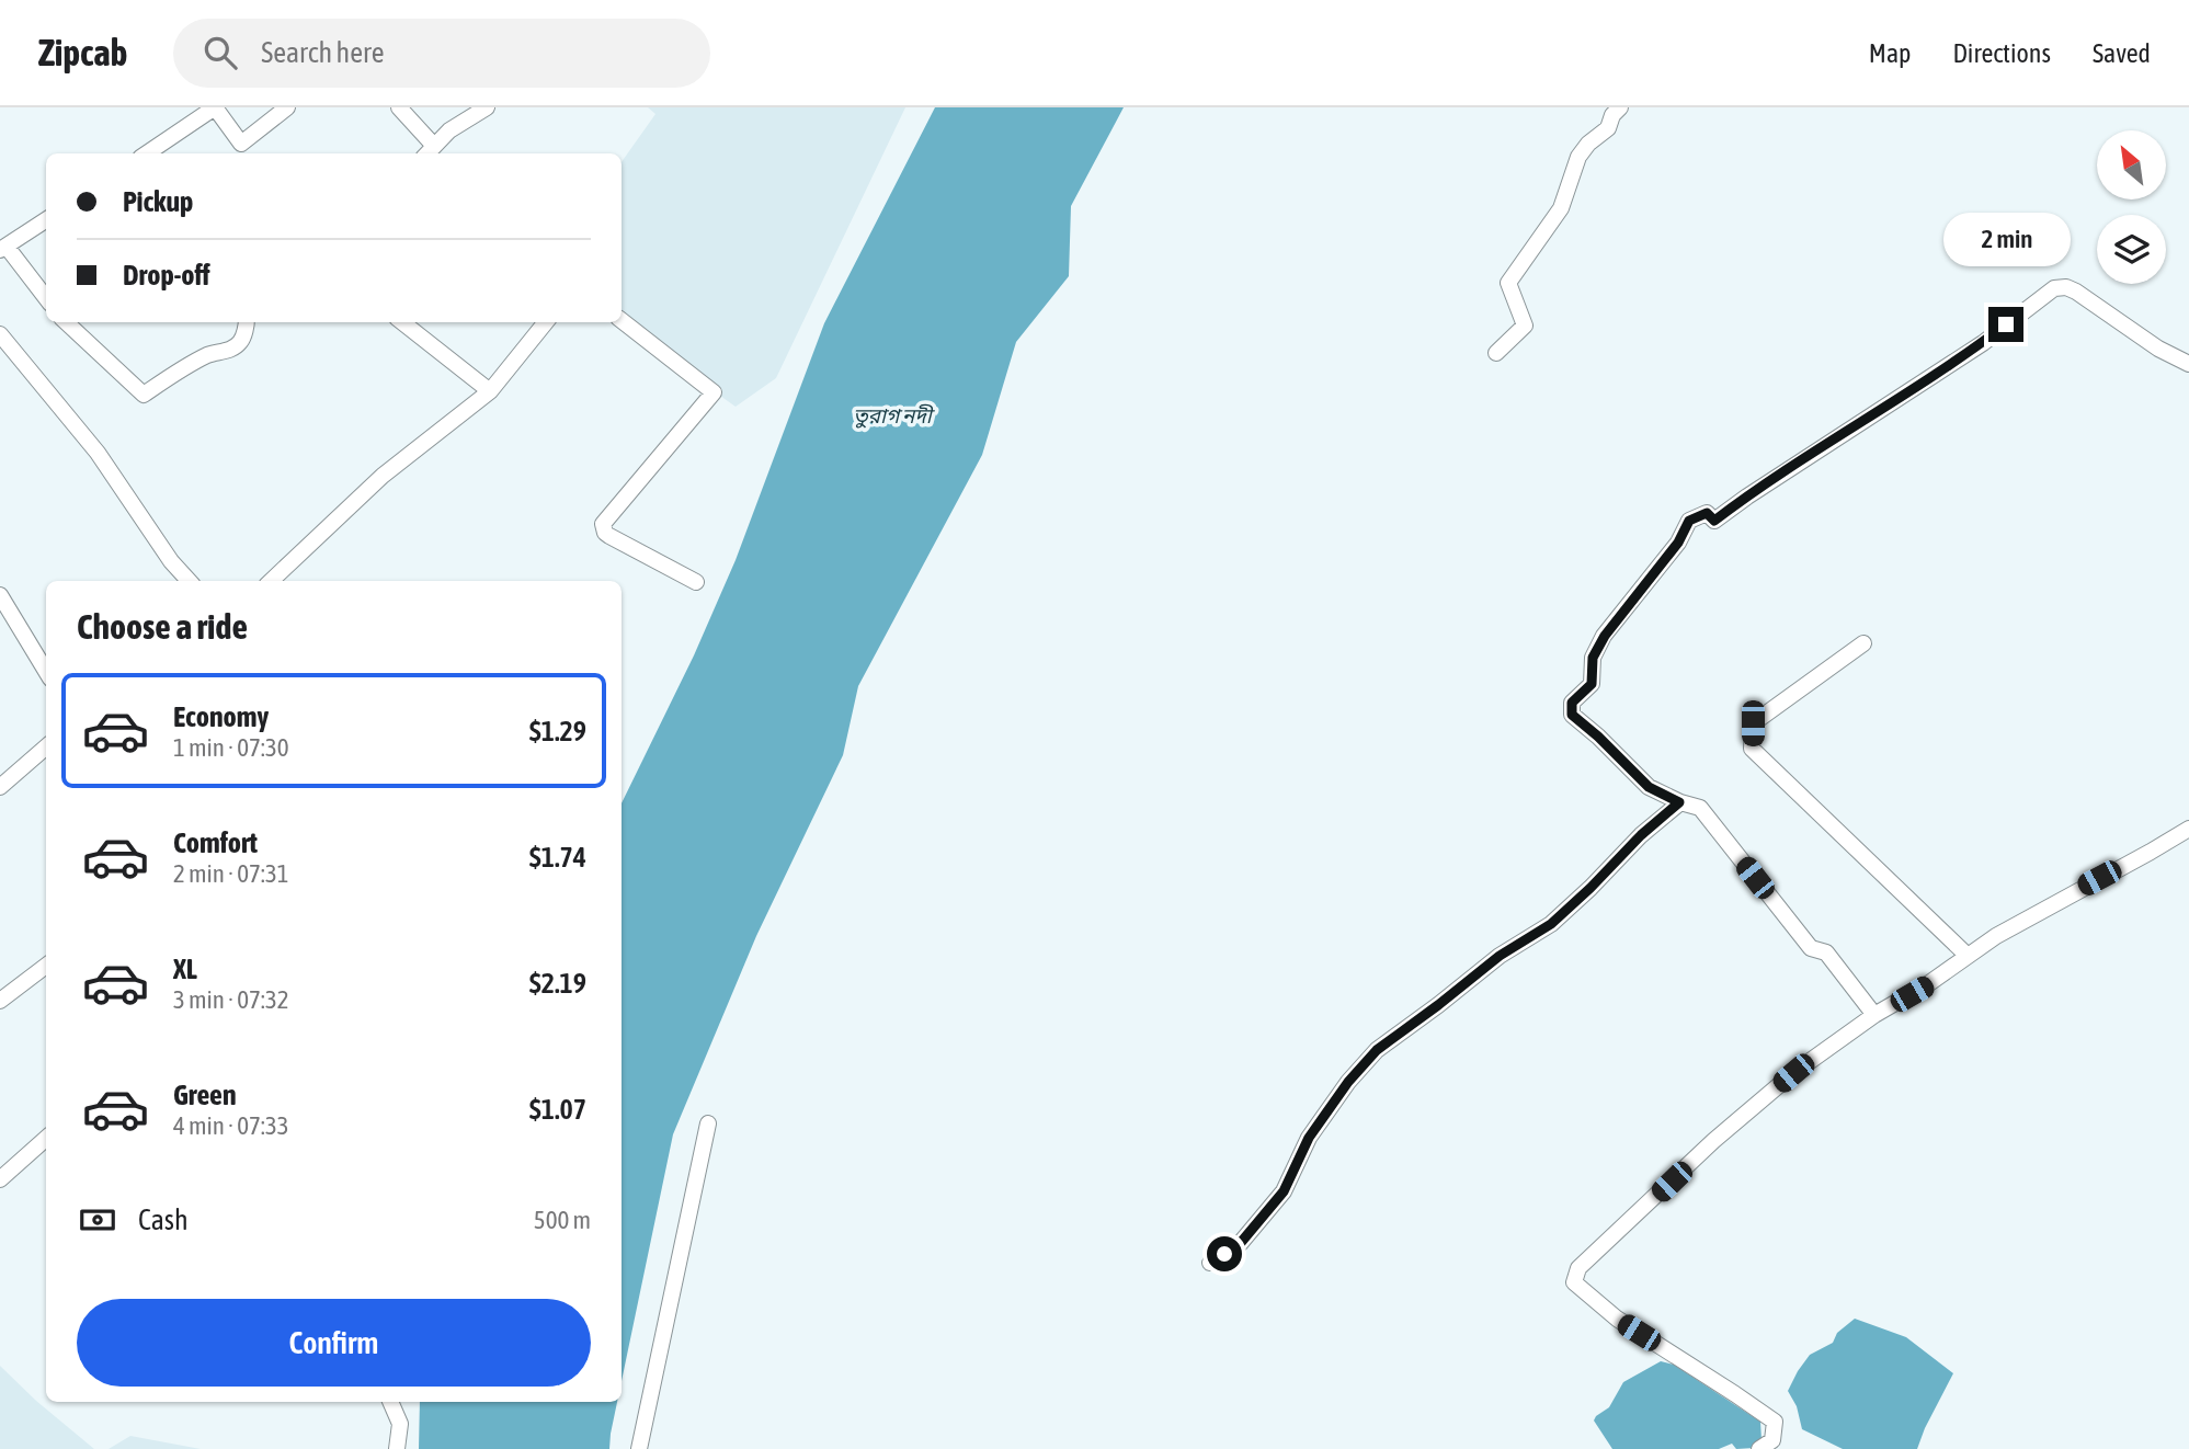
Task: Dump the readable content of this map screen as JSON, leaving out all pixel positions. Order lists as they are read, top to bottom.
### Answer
{
  "water": ["তুরাগ নদী"],
  "north": "top left",
  "page": {
    "header": "Zipcab",
    "search": "Search here",
    "nav": ["Map", "Directions", "Saved"],
    "banner": ["Pickup", "Drop-off"],
    "bubble": "2 min",
    "heading": "Choose a ride",
    "list": [
      {
        "name": "Economy",
        "note": "1 min · 07:30",
        "value": "$1.29"
      },
      {
        "name": "Comfort",
        "note": "2 min · 07:31",
        "value": "$1.74"
      },
      {
        "name": "XL",
        "note": "3 min · 07:32",
        "value": "$2.19"
      },
      {
        "name": "Green",
        "note": "4 min · 07:33",
        "value": "$1.07"
      }
    ],
    "pay": ["Cash", "500 m"],
    "buttons": "Confirm"
  }
}
